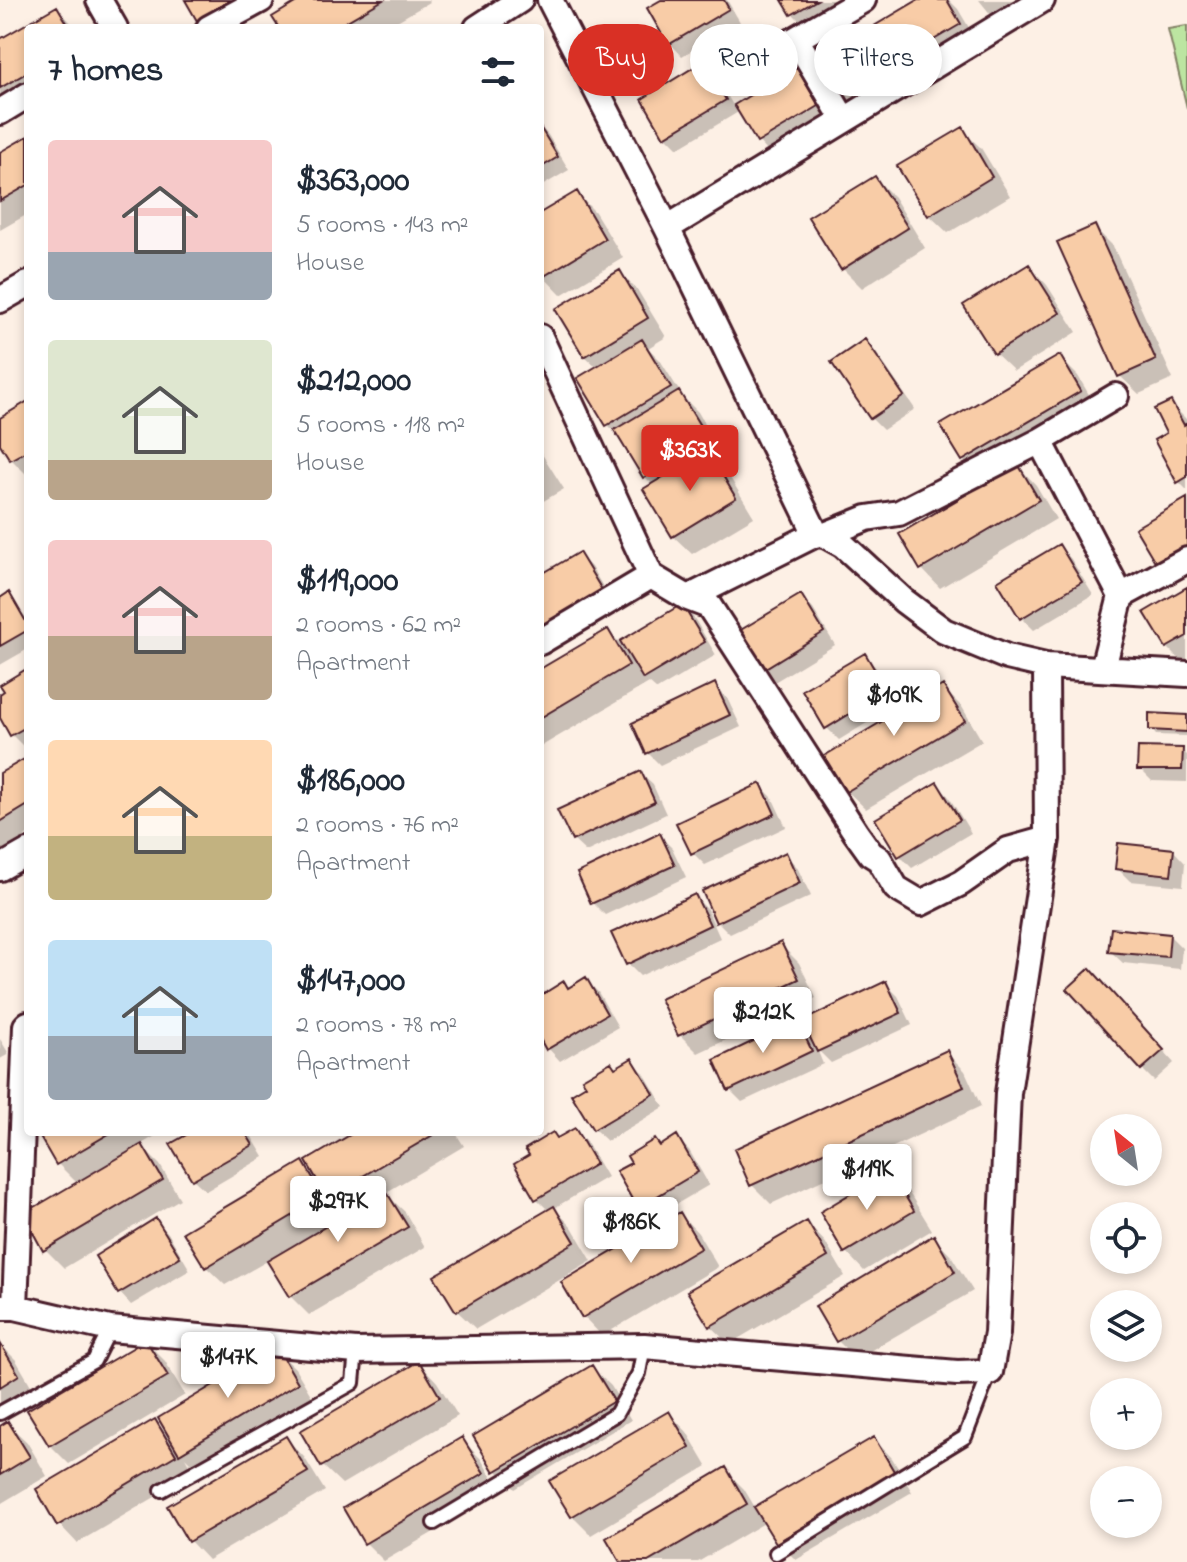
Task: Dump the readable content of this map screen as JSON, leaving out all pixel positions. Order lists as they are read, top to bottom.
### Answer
{
  "north": "top left",
  "page": {
    "chip": ["Buy", "Rent", "Filters"],
    "heading": "7 homes",
    "list": [
      {
        "name": "$363,000",
        "note": "5 rooms · 143 m² · House"
      },
      {
        "name": "$212,000",
        "note": "5 rooms · 118 m² · House"
      },
      {
        "name": "$119,000",
        "note": "2 rooms · 62 m² · Apartment"
      },
      {
        "name": "$186,000",
        "note": "2 rooms · 76 m² · Apartment"
      },
      {
        "name": "$147,000",
        "note": "2 rooms · 78 m² · Apartment"
      }
    ],
    "price": [
      "$363K",
      "$109K",
      "$212K",
      "$119K",
      "$297K",
      "$186K",
      "$147K"
    ],
    "map_buttons": ["+", "−"]
  }
}
